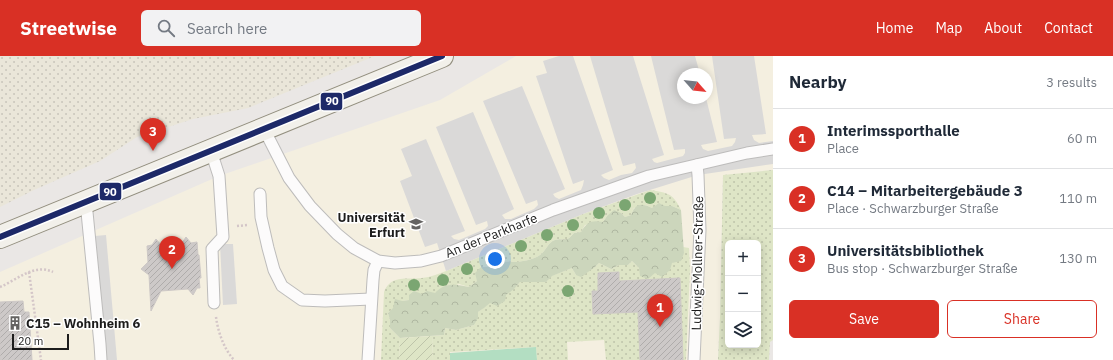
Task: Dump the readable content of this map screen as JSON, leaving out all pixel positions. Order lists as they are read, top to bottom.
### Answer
{
  "streets": {
    "lane": ["An der Parkharfe", "Ludwig-Mollner-Straße"]
  },
  "crossings": [
    ["An der Parkharfe", "Ludwig-Mollner-Straße"]
  ],
  "places": {
    "school or university": ["Universität Erfurt"],
    "building": ["C15 – Wohnheim 6"]
  },
  "lines": ["transit line 90"],
  "scale_bar": "20 m",
  "north": "bottom right",
  "page": {
    "header": "Streetwise",
    "search": "Search here",
    "nav": [
      "Home",
      "Map",
      "About",
      "Contact"
    ],
    "heading": ["Nearby", "3 results"],
    "list": [
      {
        "mark": "1",
        "name": "Interimssporthalle",
        "note": "Place",
        "value": "60 m"
      },
      {
        "mark": "2",
        "name": "C14 – Mitarbeitergebäude 3",
        "note": "Place · Schwarzburger Straße",
        "value": "110 m"
      },
      {
        "mark": "3",
        "name": "Universitätsbibliothek",
        "note": "Bus stop · Schwarzburger Straße",
        "value": "130 m"
      }
    ],
    "pins": ["3", "2", "1"],
    "map_buttons": ["+", "−"],
    "buttons": ["Save", "Share"],
    "scale": "20 m"
  }
}
